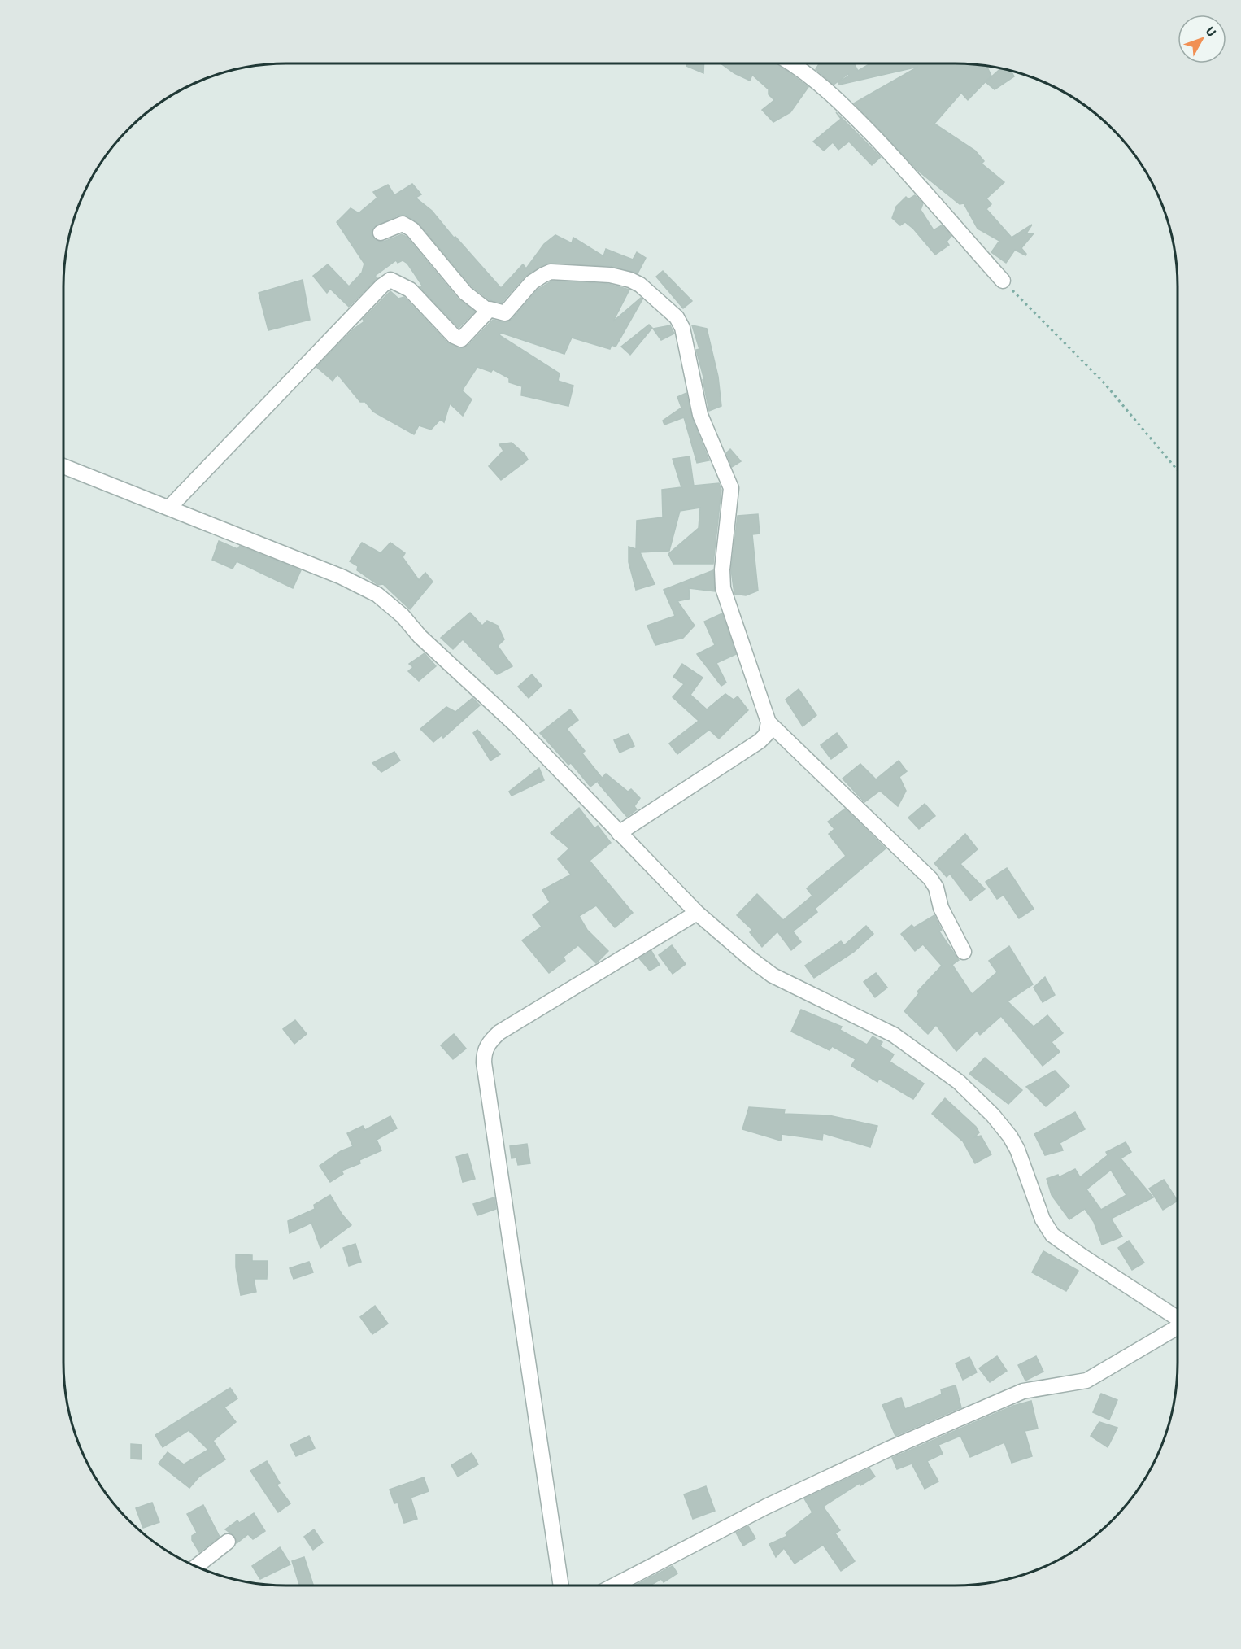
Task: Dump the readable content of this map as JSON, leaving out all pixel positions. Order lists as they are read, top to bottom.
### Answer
{
  "north": "top right"
}
